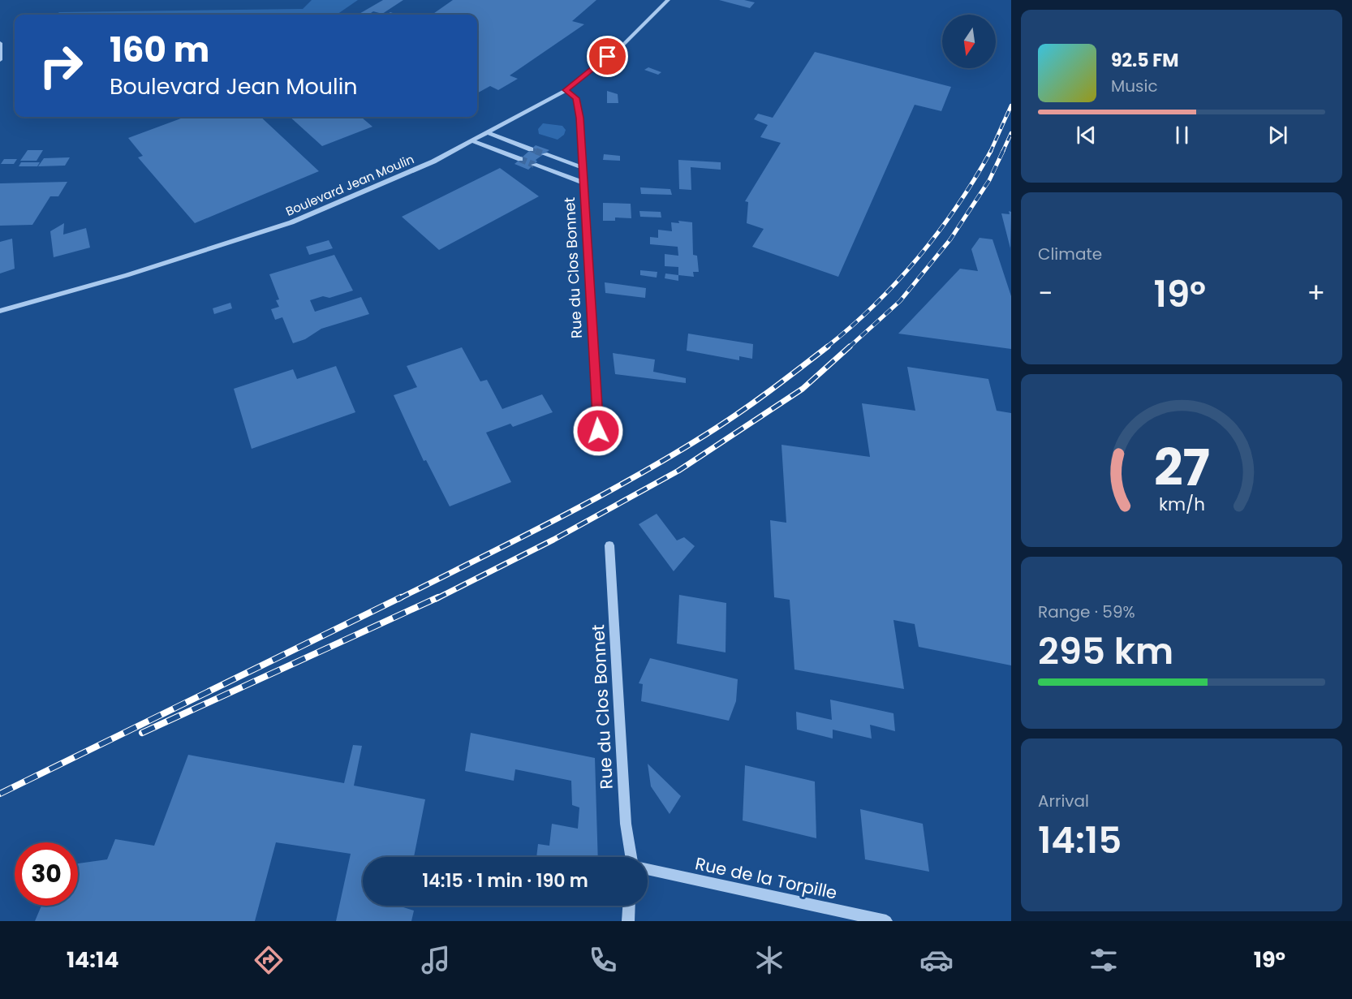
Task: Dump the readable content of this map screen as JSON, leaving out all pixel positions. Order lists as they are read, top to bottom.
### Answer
{
  "streets": {
    "street": ["Boulevard Jean Moulin", "Rue du Clos Bonnet", "Rue de la Torpille"]
  },
  "crossings": [
    ["Boulevard Jean Moulin", "Rue du Clos Bonnet"]
  ],
  "north": "bottom",
  "page": {
    "turn": ["160 m", "Boulevard Jean Moulin"],
    "song": ["92.5 FM", "Music"],
    "tile": [
      "Climate",
      ["Range · 59%", "295 km"],
      ["Arrival", "14:15"]
    ],
    "heat": ["−", "19°", "+"],
    "limit": "30",
    "trip": "14:15 · 1 min · 190 m",
    "tabs": ["14:14", "19°"],
    "gauge": ["27", "km/h"]
  }
}
